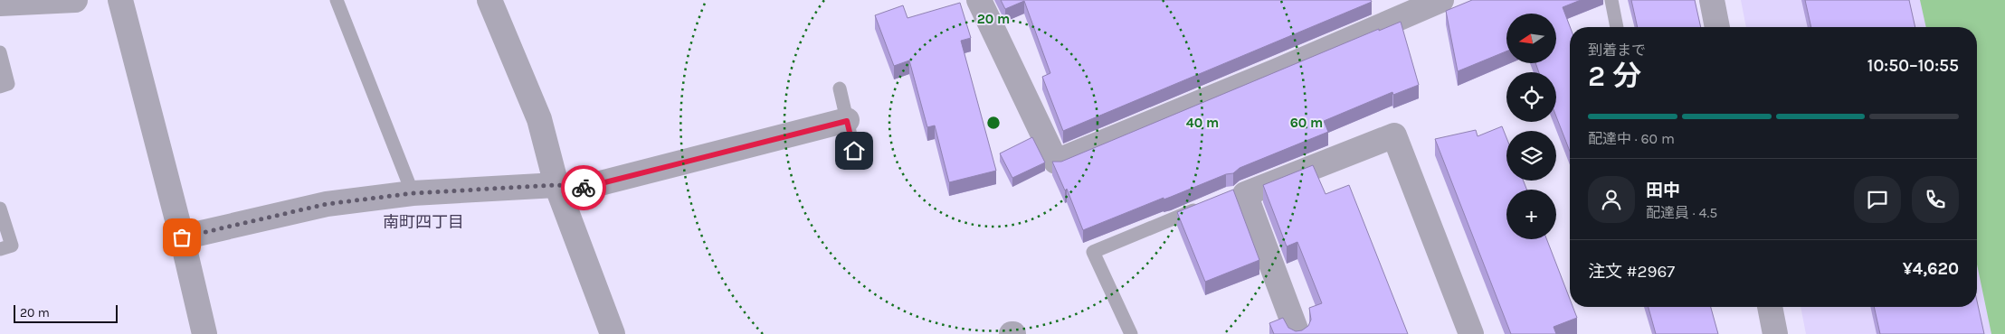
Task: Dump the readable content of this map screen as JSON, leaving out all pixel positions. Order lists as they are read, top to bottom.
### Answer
{
  "districts": ["南町四丁目"],
  "scale_bar": "20 m",
  "north": "left",
  "page": {
    "map_buttons": "+",
    "heading": ["2 分", "到着まで", "10:50–10:55"],
    "panel": [
      "田中",
      "配達員 · 4.5",
      "注文 #2967",
      "¥4,620"
    ],
    "bar": "配達中 · 60 m",
    "scale": "20 m"
  },
  "rings": ["20 m", "40 m", "60 m"]
}
